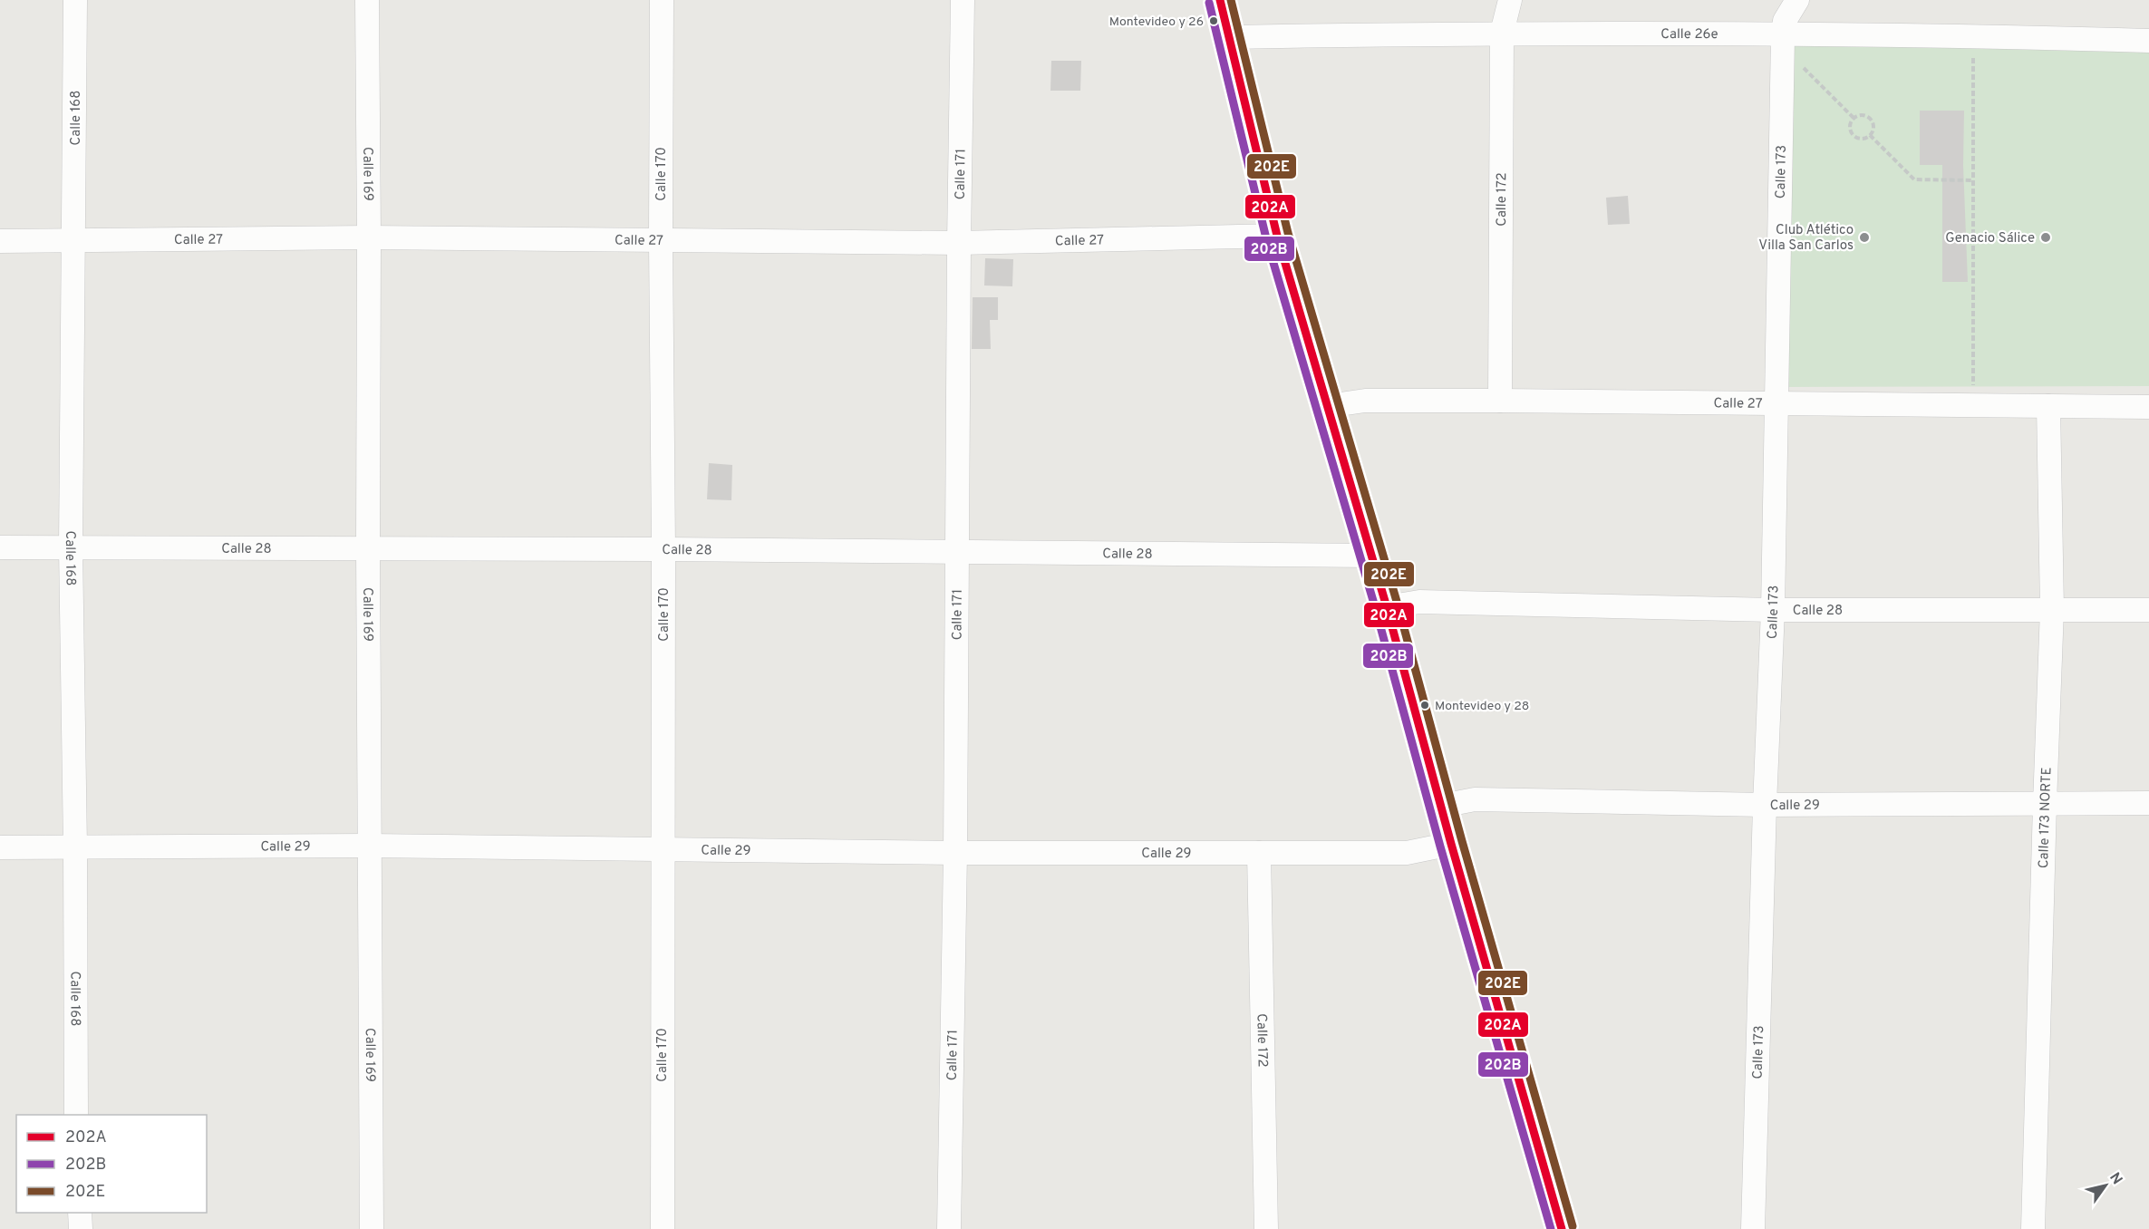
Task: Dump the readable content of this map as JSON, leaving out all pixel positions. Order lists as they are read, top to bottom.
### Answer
{
  "streets": {
    "street": [
      "Calle 26e",
      "Calle 168",
      "Calle 173",
      "Calle 169",
      "Calle 170",
      "Calle 171",
      "Calle 172",
      "Calle 27",
      "Calle 28",
      "Calle 29",
      "Calle 173 NORTE"
    ]
  },
  "crossings": [
    ["Calle 26e", "Calle 173"],
    ["Calle 26e", "Calle 172"],
    ["Calle 168", "Calle 27"],
    ["Calle 168", "Calle 28"],
    ["Calle 168", "Calle 29"],
    ["Calle 173", "Calle 27"],
    ["Calle 173", "Calle 28"],
    ["Calle 173", "Calle 29"],
    ["Calle 169", "Calle 27"],
    ["Calle 169", "Calle 28"],
    ["Calle 169", "Calle 29"],
    ["Calle 170", "Calle 27"],
    ["Calle 170", "Calle 28"],
    ["Calle 170", "Calle 29"],
    ["Calle 171", "Calle 27"],
    ["Calle 171", "Calle 28"],
    ["Calle 171", "Calle 29"],
    ["Calle 172", "Calle 27"],
    ["Calle 172", "Calle 29"],
    ["Calle 27", "Calle 173 NORTE"],
    ["Calle 28", "Calle 173 NORTE"],
    ["Calle 29", "Calle 173 NORTE"]
  ],
  "places": [
    "Montevideo y 26",
    "Club Atlético Villa San Carlos",
    "Genacio Sálice",
    "Montevideo y 28"
  ],
  "lines": ["transit line 202A", "transit line 202E", "transit line 202B"],
  "legend": ["202A", "202B", "202E"],
  "north": "top right"
}
